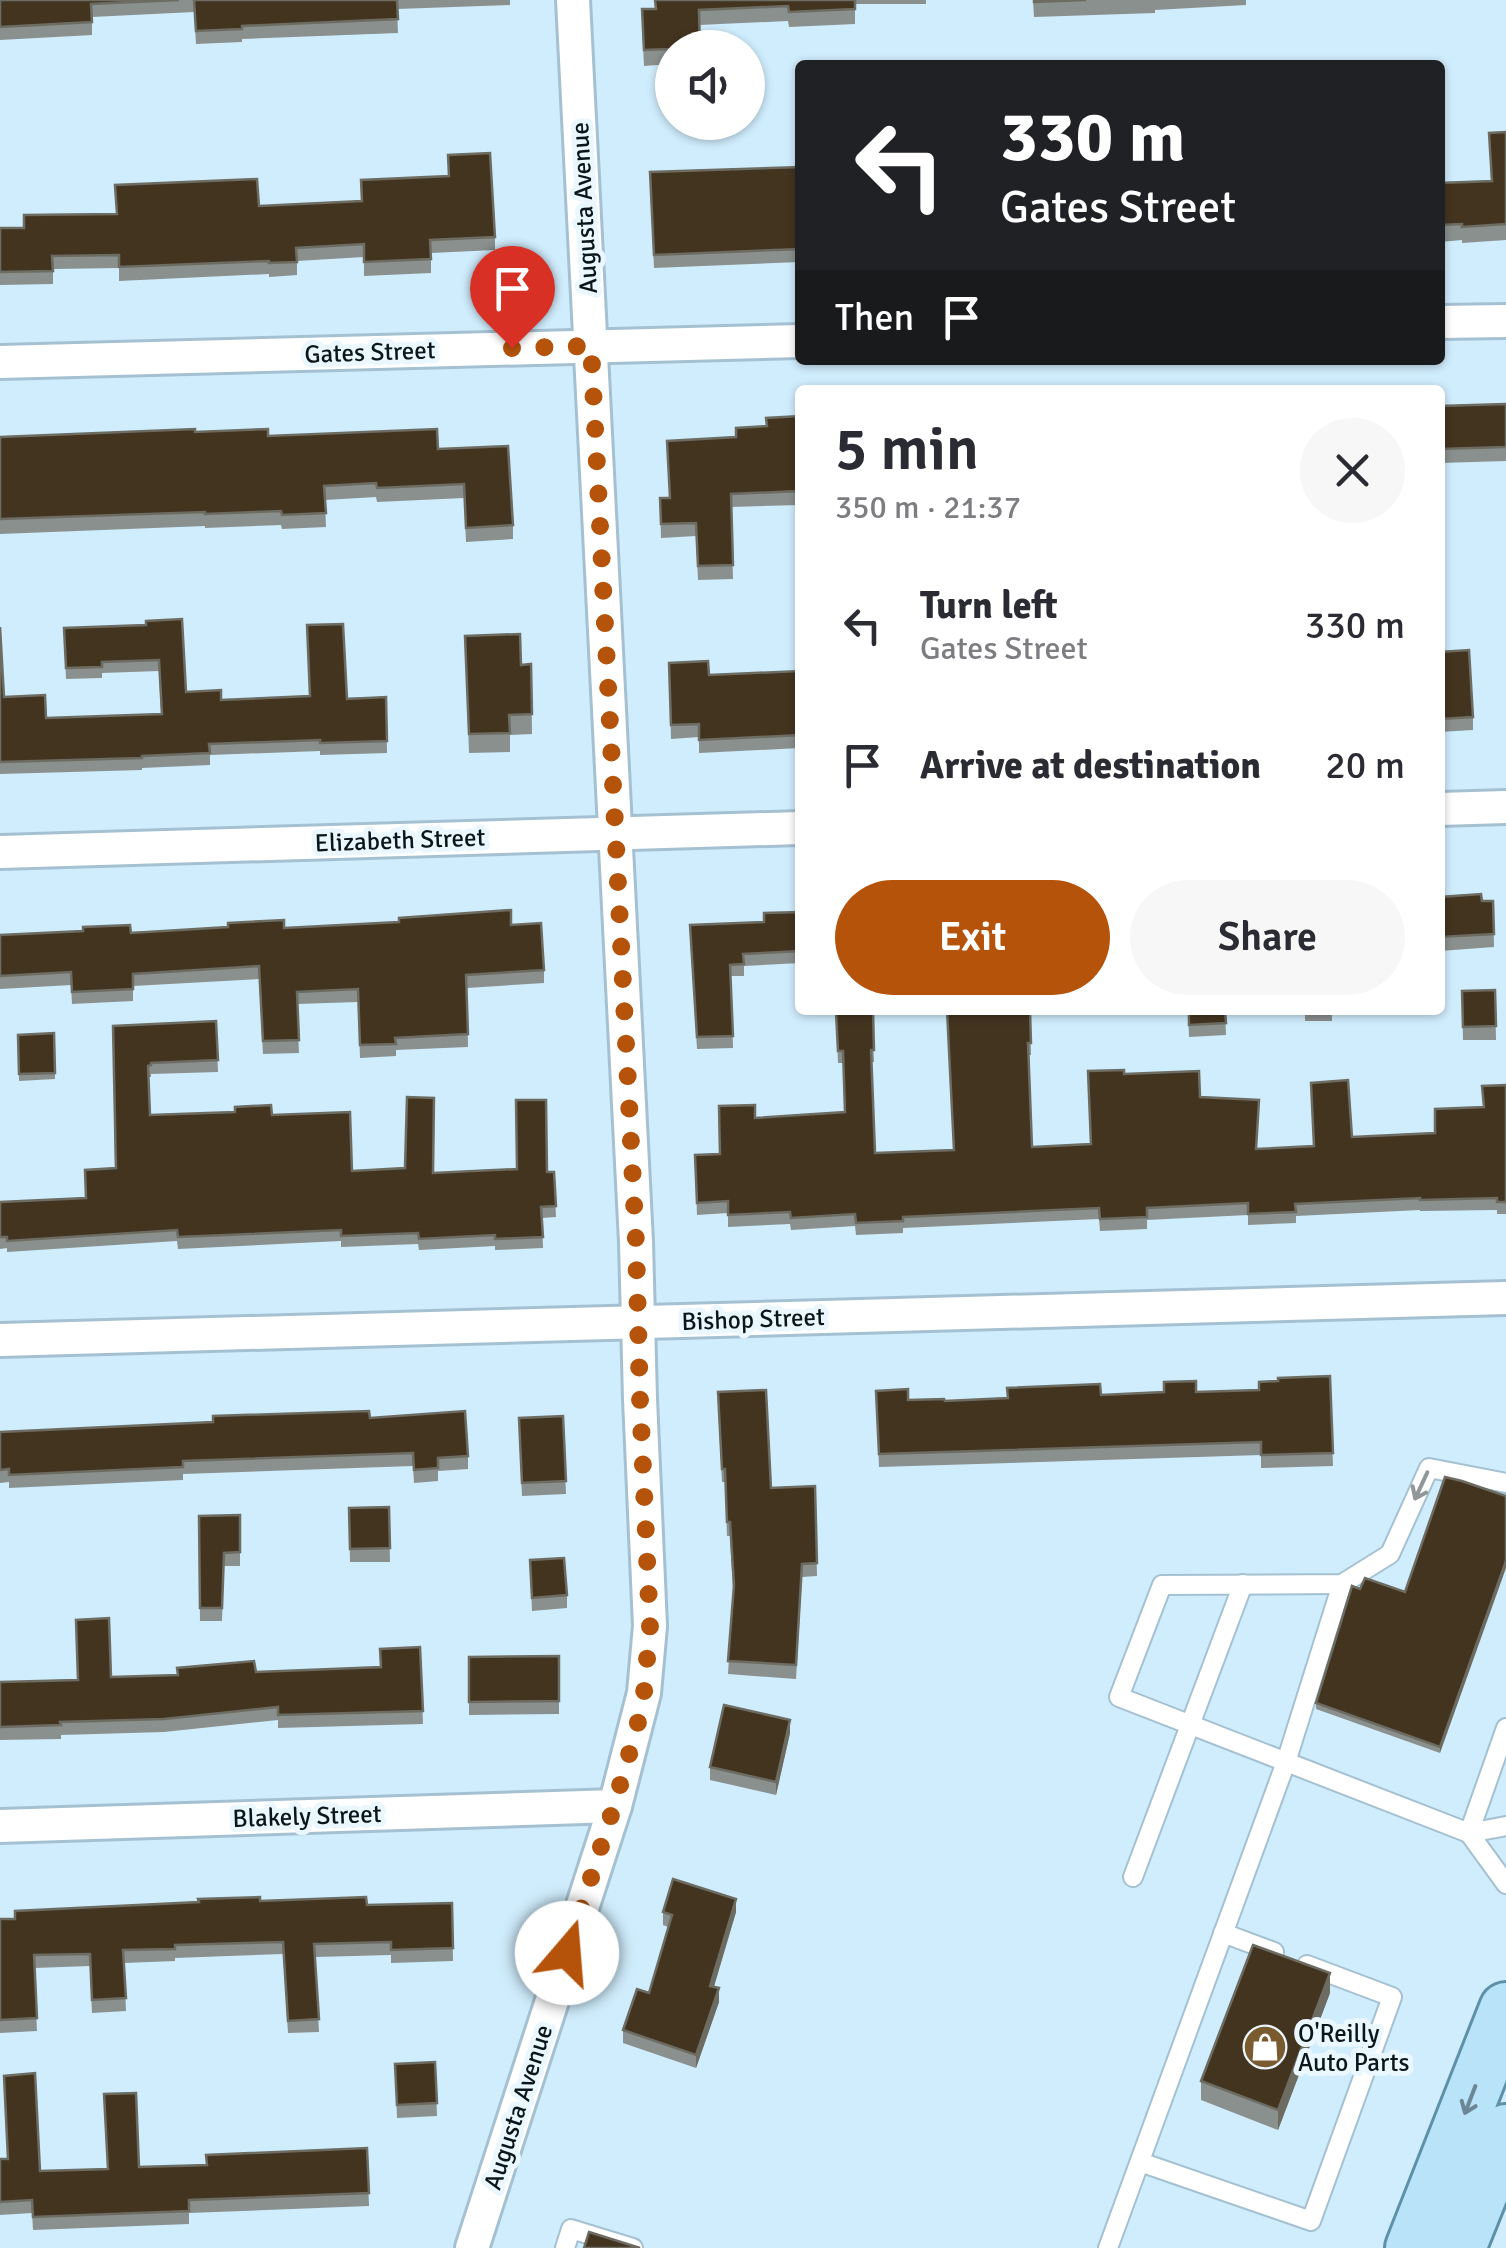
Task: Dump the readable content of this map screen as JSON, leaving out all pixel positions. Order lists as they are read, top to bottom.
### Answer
{
  "streets": {
    "street": [
      "Augusta Avenue",
      "Gates Street",
      "Elizabeth Street",
      "Bishop Street",
      "Blakely Street"
    ]
  },
  "crossings": [
    ["Augusta Avenue", "Gates Street"],
    ["Augusta Avenue", "Elizabeth Street"],
    ["Augusta Avenue", "Bishop Street"],
    ["Augusta Avenue", "Blakely Street"]
  ],
  "places": {
    "shop": ["O'Reilly Auto Parts"]
  },
  "page": {
    "turn": ["330 m", "Gates Street"],
    "then": "Then",
    "heading": ["5 min", "350 m · 21:37"],
    "list": [
      {
        "name": "Turn left",
        "note": "Gates Street",
        "value": "330 m"
      },
      {
        "name": "Arrive at destination",
        "value": "20 m"
      }
    ],
    "buttons": ["Exit", "Share"]
  }
}
